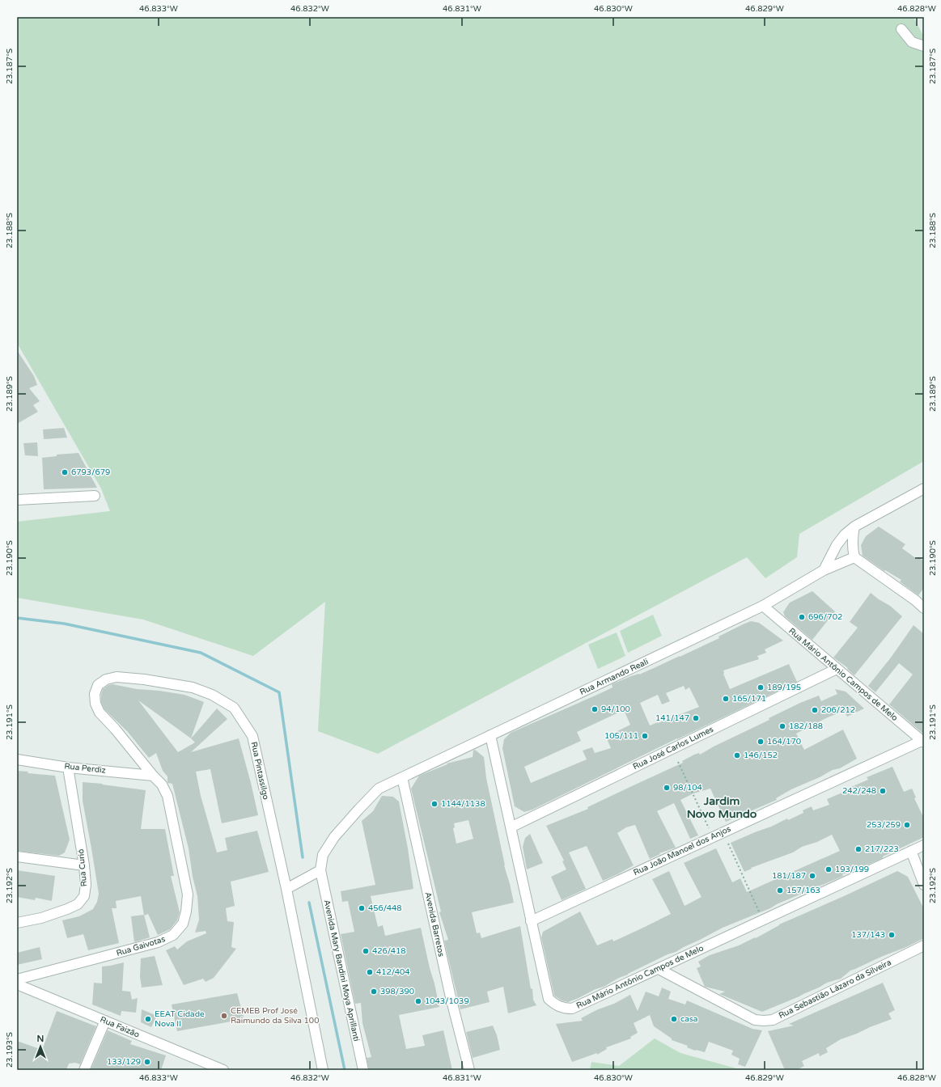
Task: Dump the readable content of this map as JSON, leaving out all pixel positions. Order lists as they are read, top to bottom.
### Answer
{
  "streets": {
    "street": [
      "Rua Mário Antônio Campos de Melo",
      "Rua Armando Reali",
      "Rua José Carlos Lumes",
      "Rua Perdiz",
      "Rua Pintassilgo",
      "Rua João Manoel dos Anjos",
      "Rua Curió",
      "Avenida Barretos",
      "Rua Gaivotas",
      "Avenida Mary Bandini Moya Aprillanti",
      "Rua Sebastião Lázaro da Silveira",
      "Rua Faizão"
    ]
  },
  "crossings": [
    ["Rua Mário Antônio Campos de Melo", "Rua Armando Reali"],
    ["Rua Mário Antônio Campos de Melo", "Rua José Carlos Lumes"],
    ["Rua Mário Antônio Campos de Melo", "Rua João Manoel dos Anjos"],
    ["Rua Mário Antônio Campos de Melo", "Rua Sebastião Lázaro da Silveira"],
    ["Rua Armando Reali", "Avenida Barretos"],
    ["Rua Armando Reali", "Avenida Mary Bandini Moya Aprillanti"],
    ["Rua Perdiz", "Rua Pintassilgo"],
    ["Rua Perdiz", "Rua Curió"],
    ["Rua Perdiz", "Rua Gaivotas"],
    ["Rua Pintassilgo", "Rua Gaivotas"]
  ],
  "districts": ["Jardim Novo Mundo"],
  "places": [
    "6793/679",
    "696/702",
    "189/195",
    "165/171",
    "94/100",
    "206/212",
    "141/147",
    "182/188",
    "105/111",
    "164/170",
    "146/152",
    "98/104",
    "242/248",
    "1144/1138",
    "253/259",
    "217/223",
    "193/199",
    "181/187",
    "157/163",
    "456/448",
    "137/143",
    "426/418",
    "412/404",
    "398/390",
    "1043/1039",
    "CEMEB Prof José Raimundo da Silva 100",
    "EEAT Cidade Nova II",
    "casa",
    "133/129"
  ],
  "north": "top",
  "coordinates": [
    "46.833°W",
    "46.832°W",
    "46.831°W",
    "46.830°W",
    "46.829°W",
    "46.828°W",
    "23.187°S",
    "23.188°S",
    "23.189°S",
    "23.190°S",
    "23.191°S",
    "23.192°S",
    "23.193°S"
  ]
}
